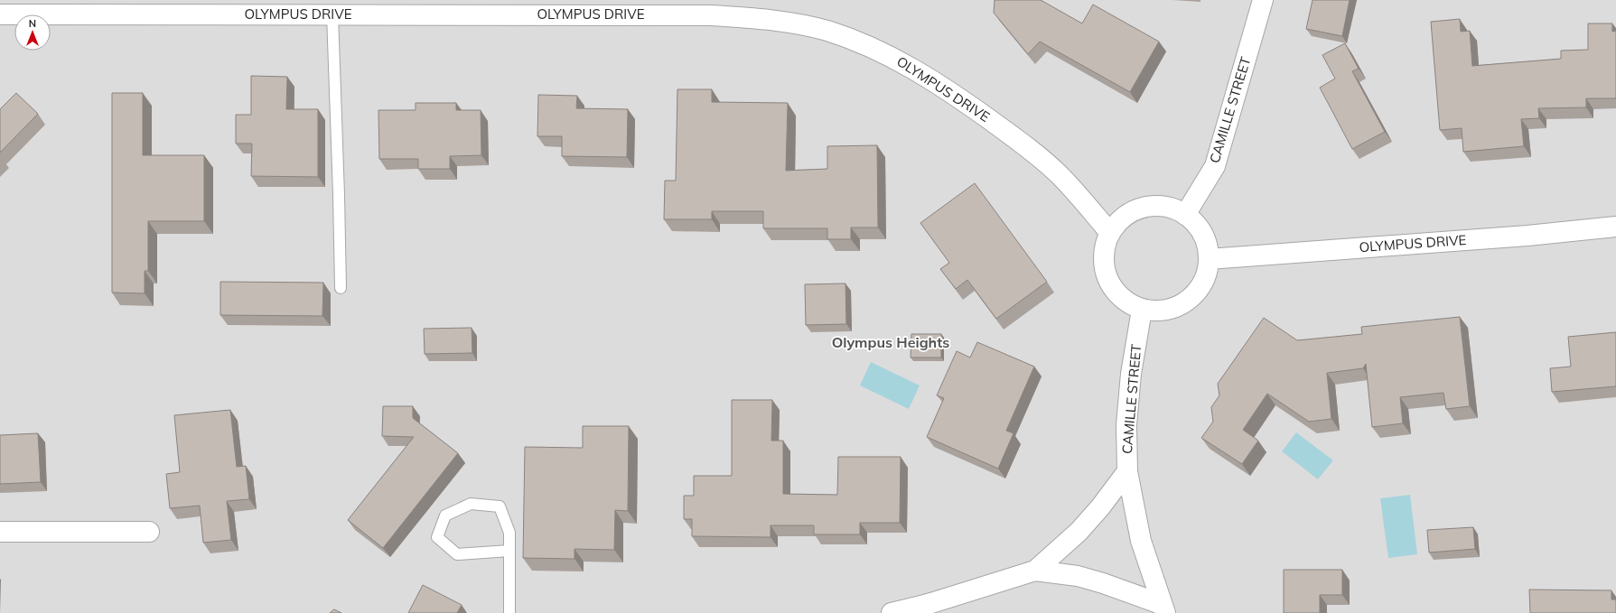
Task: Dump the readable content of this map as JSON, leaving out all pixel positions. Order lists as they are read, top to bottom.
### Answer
{
  "streets": {
    "street": ["OLYMPUS DRIVE", "CAMILLE STREET"]
  },
  "crossings": [
    ["OLYMPUS DRIVE", "CAMILLE STREET"]
  ],
  "districts": ["Olympus Heights"],
  "north": "top"
}
